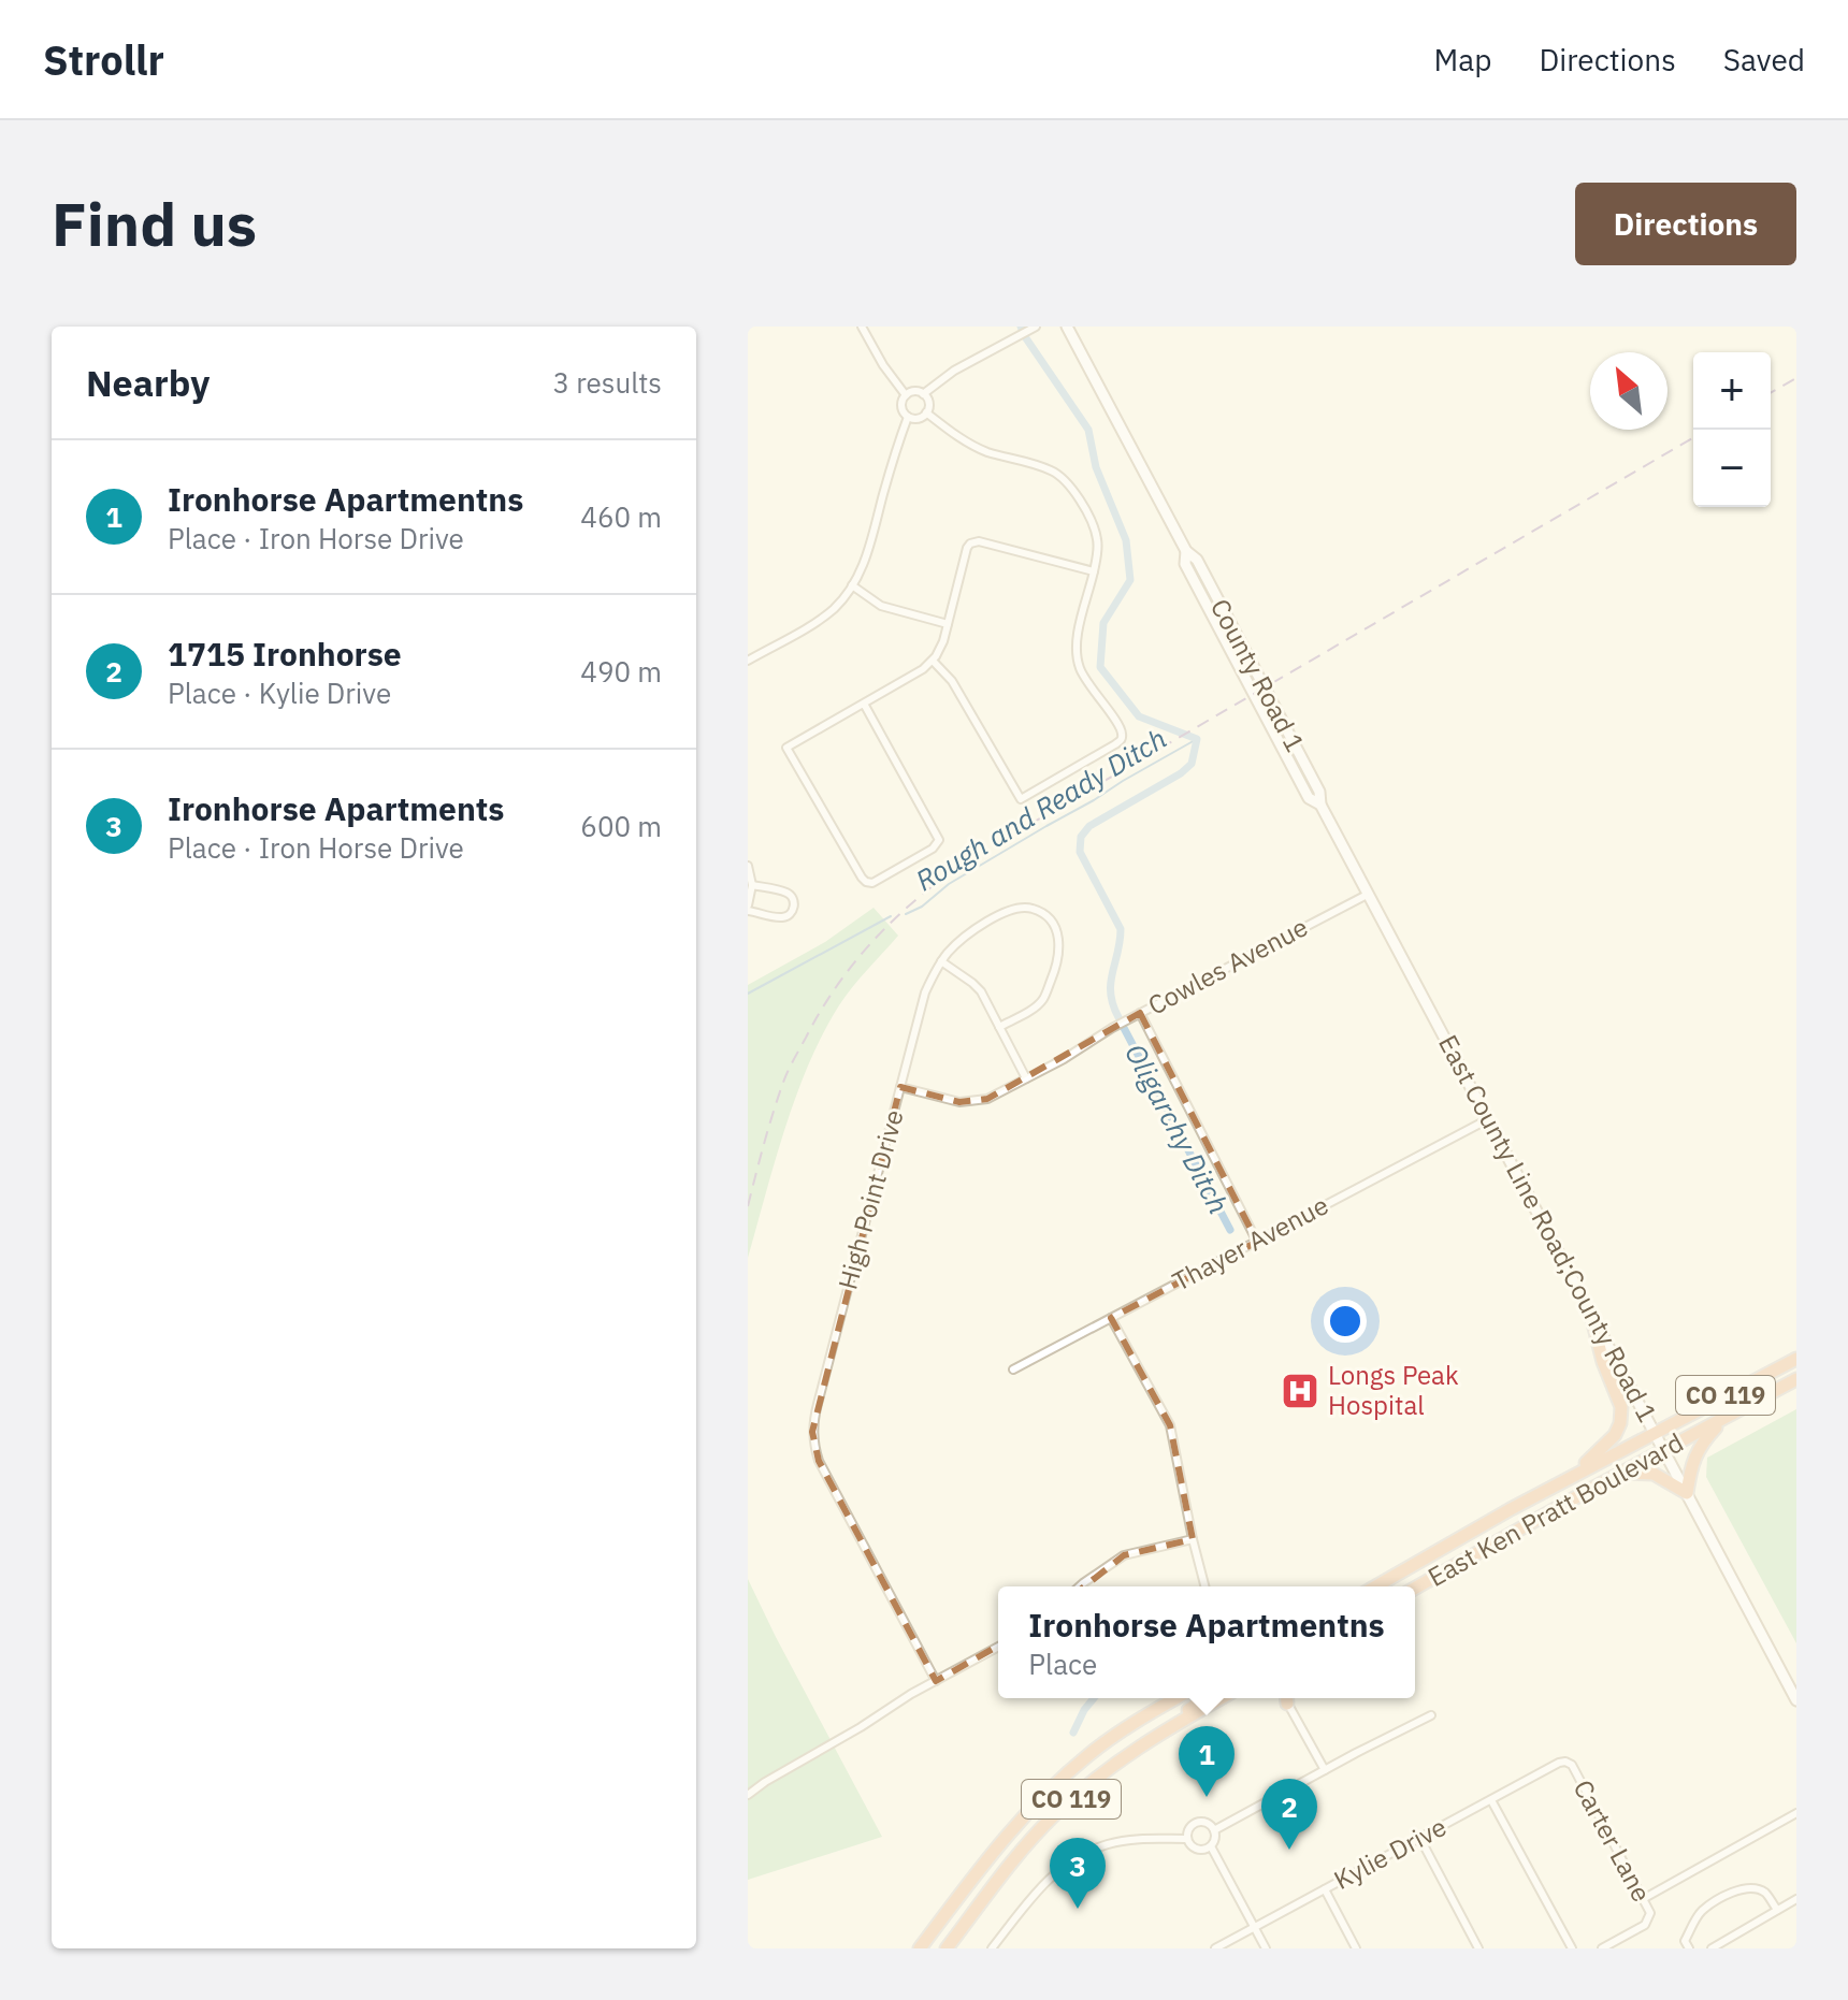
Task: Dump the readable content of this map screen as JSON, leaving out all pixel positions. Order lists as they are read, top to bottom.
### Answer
{
  "streets": {
    "highway": ["CO 119", "East Ken Pratt Boulevard"],
    "main road": ["County Road 1", "East County Line Road;County Road 1"],
    "street": [
      "Cowles Avenue",
      "High Point Drive",
      "Thayer Avenue",
      "Carter Lane",
      "Kylie Drive"
    ]
  },
  "crossings": [
    ["County Road 1", "East County Line Road;County Road 1"],
    ["Cowles Avenue", "High Point Drive"],
    ["Cowles Avenue", "East County Line Road;County Road 1"],
    ["East County Line Road;County Road 1", "Thayer Avenue"],
    ["East County Line Road;County Road 1", "East Ken Pratt Boulevard"],
    ["Carter Lane", "Kylie Drive"]
  ],
  "water": ["Rough and Ready Ditch", "Oligarchy Ditch"],
  "places": {
    "hospital": ["Longs Peak Hospital"]
  },
  "north": "top left",
  "page": {
    "header": "Strollr",
    "nav": ["Map", "Directions", "Saved"],
    "buttons": "Directions",
    "title": "Find us",
    "heading": ["Nearby", "3 results"],
    "map_buttons": ["+", "−"],
    "list": [
      {
        "mark": "1",
        "name": "Ironhorse Apartmentns",
        "note": "Place · Iron Horse Drive",
        "value": "460 m"
      },
      {
        "mark": "2",
        "name": "1715 Ironhorse",
        "note": "Place · Kylie Drive",
        "value": "490 m"
      },
      {
        "mark": "3",
        "name": "Ironhorse Apartments",
        "note": "Place · Iron Horse Drive",
        "value": "600 m"
      }
    ],
    "popup": ["Ironhorse Apartmentns", "Place"],
    "pins": ["1", "2", "3"]
  }
}
